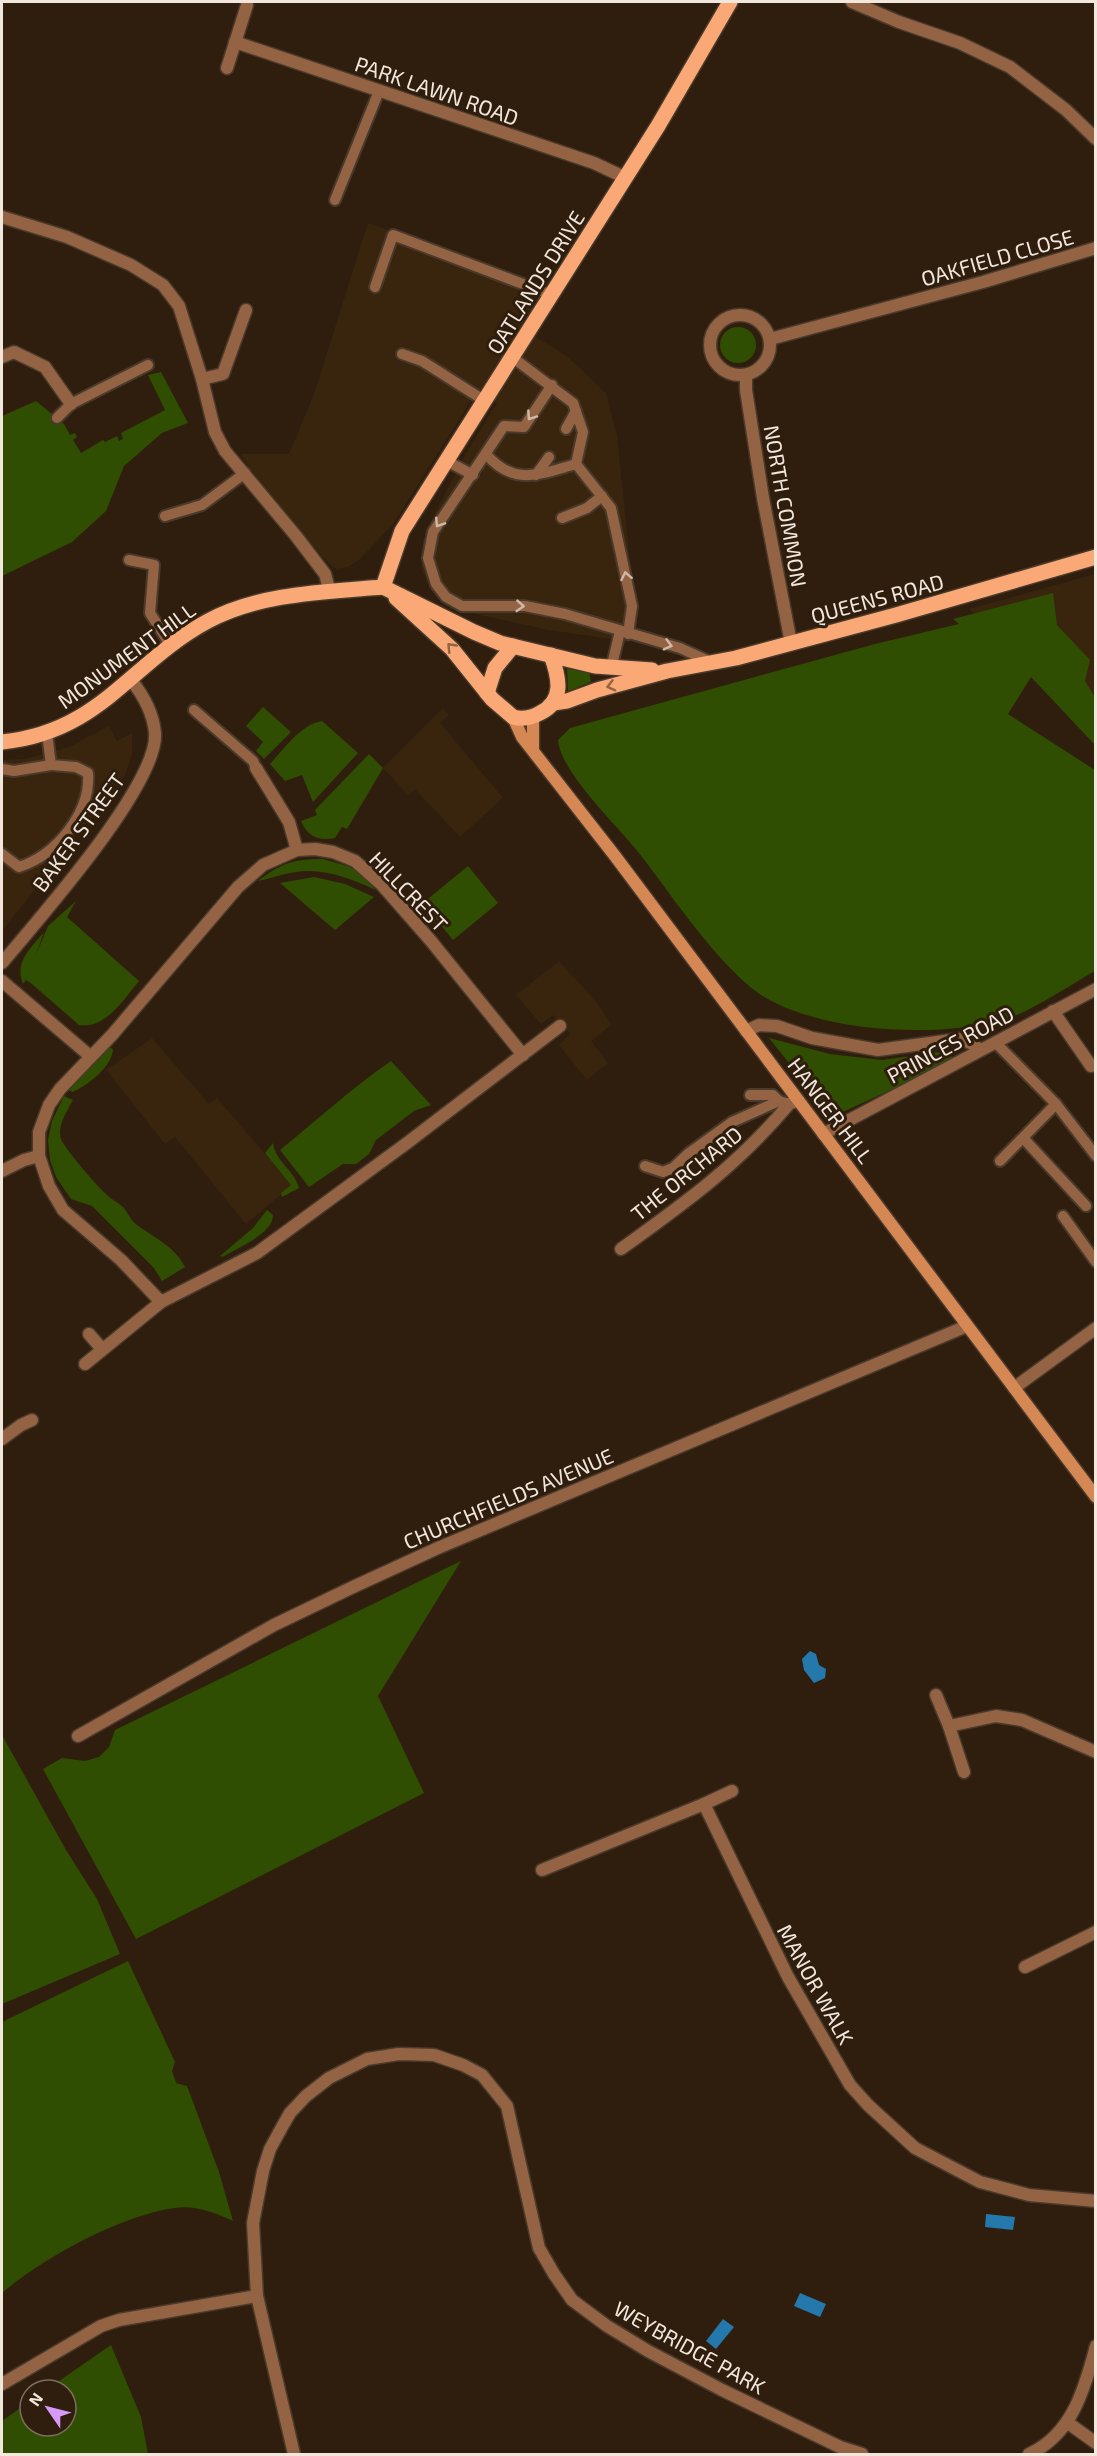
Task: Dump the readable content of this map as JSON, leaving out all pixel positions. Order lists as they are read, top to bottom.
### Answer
{
  "streets": {
    "main road": [
      "OATLANDS DRIVE",
      "QUEENS ROAD",
      "MONUMENT HILL",
      "HANGER HILL"
    ],
    "street": [
      "PARK LAWN ROAD",
      "OAKFIELD CLOSE",
      "NORTH COMMON",
      "BAKER STREET",
      "HILLCREST",
      "PRINCES ROAD",
      "THE ORCHARD",
      "CHURCHFIELDS AVENUE",
      "MANOR WALK",
      "WEYBRIDGE PARK"
    ]
  },
  "crossings": [
    ["PARK LAWN ROAD", "OATLANDS DRIVE"],
    ["OAKFIELD CLOSE", "NORTH COMMON"],
    ["OATLANDS DRIVE", "QUEENS ROAD"],
    ["OATLANDS DRIVE", "MONUMENT HILL"],
    ["OATLANDS DRIVE", "HANGER HILL"],
    ["NORTH COMMON", "QUEENS ROAD"],
    ["QUEENS ROAD", "MONUMENT HILL"],
    ["QUEENS ROAD", "HANGER HILL"],
    ["MONUMENT HILL", "BAKER STREET"],
    ["MONUMENT HILL", "HANGER HILL"],
    ["PRINCES ROAD", "HANGER HILL"],
    ["HANGER HILL", "THE ORCHARD"],
    ["HANGER HILL", "CHURCHFIELDS AVENUE"]
  ],
  "north": "top left"
}
